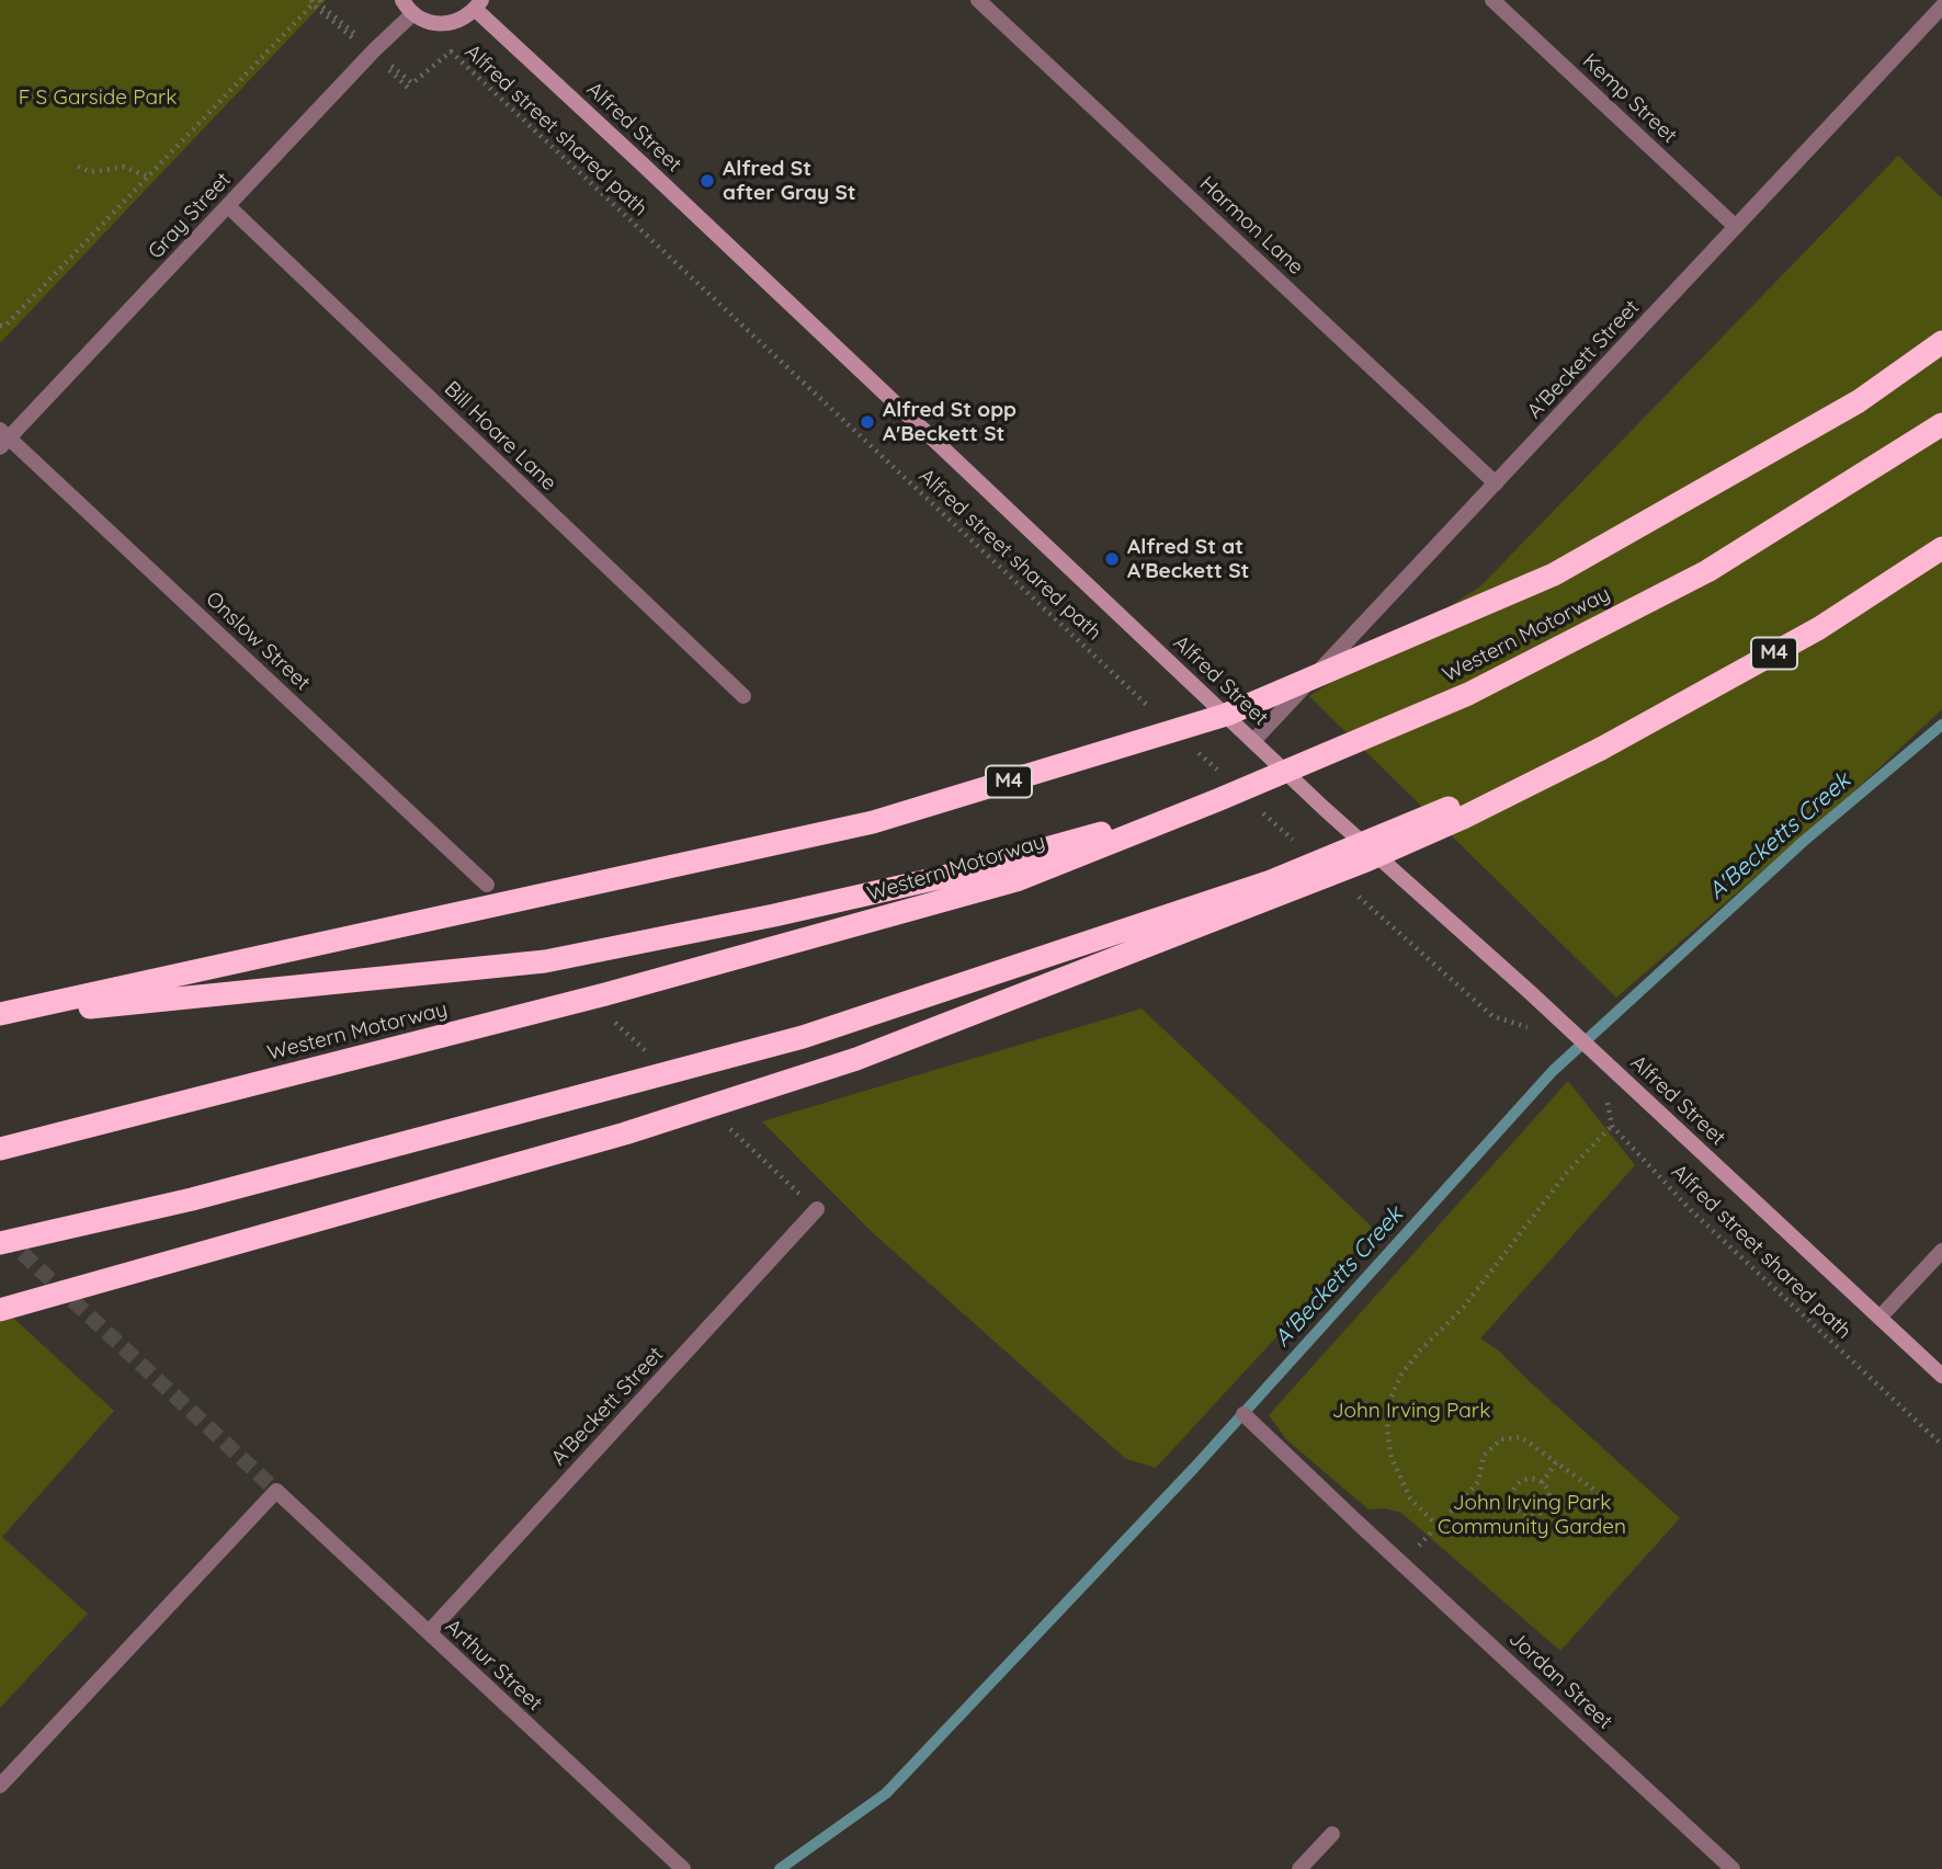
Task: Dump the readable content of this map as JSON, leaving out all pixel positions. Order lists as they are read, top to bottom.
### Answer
{
  "streets": {
    "highway": ["Western Motorway", "M4"],
    "street": [
      "Kemp Street",
      "Alfred Street",
      "Gray Street",
      "Harmon Lane",
      "A'Beckett Street",
      "Bill Hoare Lane",
      "Onslow Street",
      "Arthur Street",
      "Jordan Street"
    ],
    "path": ["Alfred street shared path"]
  },
  "crossings": [
    ["Kemp Street", "A'Beckett Street"],
    ["Alfred Street", "A'Beckett Street"],
    ["Alfred street shared path", "Gray Street"],
    ["Gray Street", "Bill Hoare Lane"],
    ["Gray Street", "Onslow Street"],
    ["Harmon Lane", "A'Beckett Street"],
    ["A'Beckett Street", "Arthur Street"]
  ],
  "water": ["A'Becketts Creek"],
  "parks": ["F S Garside Park", "John Irving Park", "John Irving Park Community Garden"],
  "places": ["Alfred St after Gray St", "Alfred St opp A'Beckett St", "Alfred St at A'Beckett St"]
}
